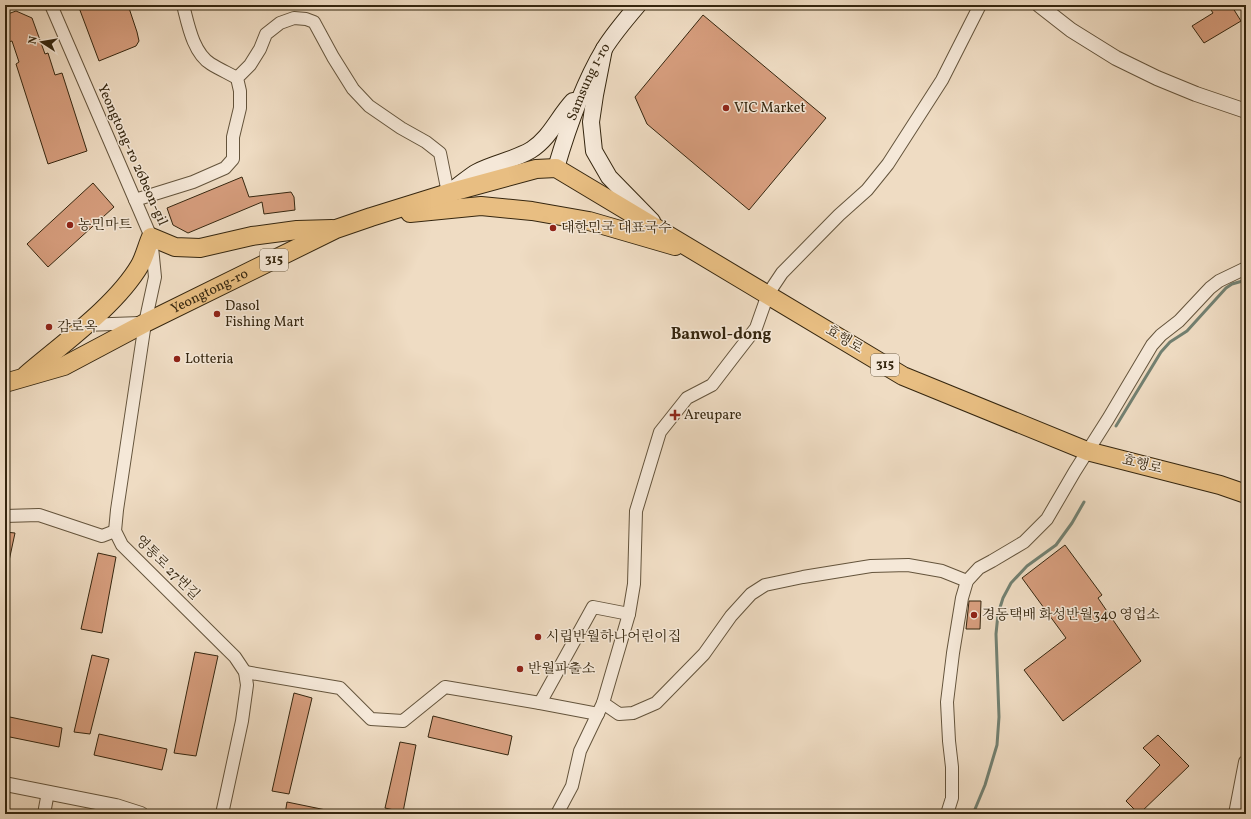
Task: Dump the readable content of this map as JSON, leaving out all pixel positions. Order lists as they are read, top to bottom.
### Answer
{
  "streets": {
    "main road": [
      "Samsung 1-ro",
      "315",
      "Yeongtong-ro",
      "효행로"
    ],
    "street": ["Yeongtong-ro 26beon-gil", "영통로 27번길"]
  },
  "crossings": [
    ["Samsung 1-ro", "Yeongtong-ro"],
    ["Samsung 1-ro", "효행로"],
    ["Yeongtong-ro 26beon-gil", "Yeongtong-ro"],
    ["Yeongtong-ro 26beon-gil", "영통로 27번길"],
    ["315", "Yeongtong-ro"],
    ["315", "효행로"],
    ["Yeongtong-ro", "효행로"],
    ["Yeongtong-ro", "영통로 27번길"]
  ],
  "districts": ["Banwol-dong"],
  "places": {
    "other": [
      "VIC Market",
      "농민마트",
      "대한민국 대표국수",
      "Dasol Fishing Mart",
      "감로옥",
      "Lotteria",
      "경동택배 화성반월340 영업소",
      "시립반월하나어린이집",
      "반월파출소"
    ],
    "health": ["Areupare"]
  },
  "north": "left"
}
